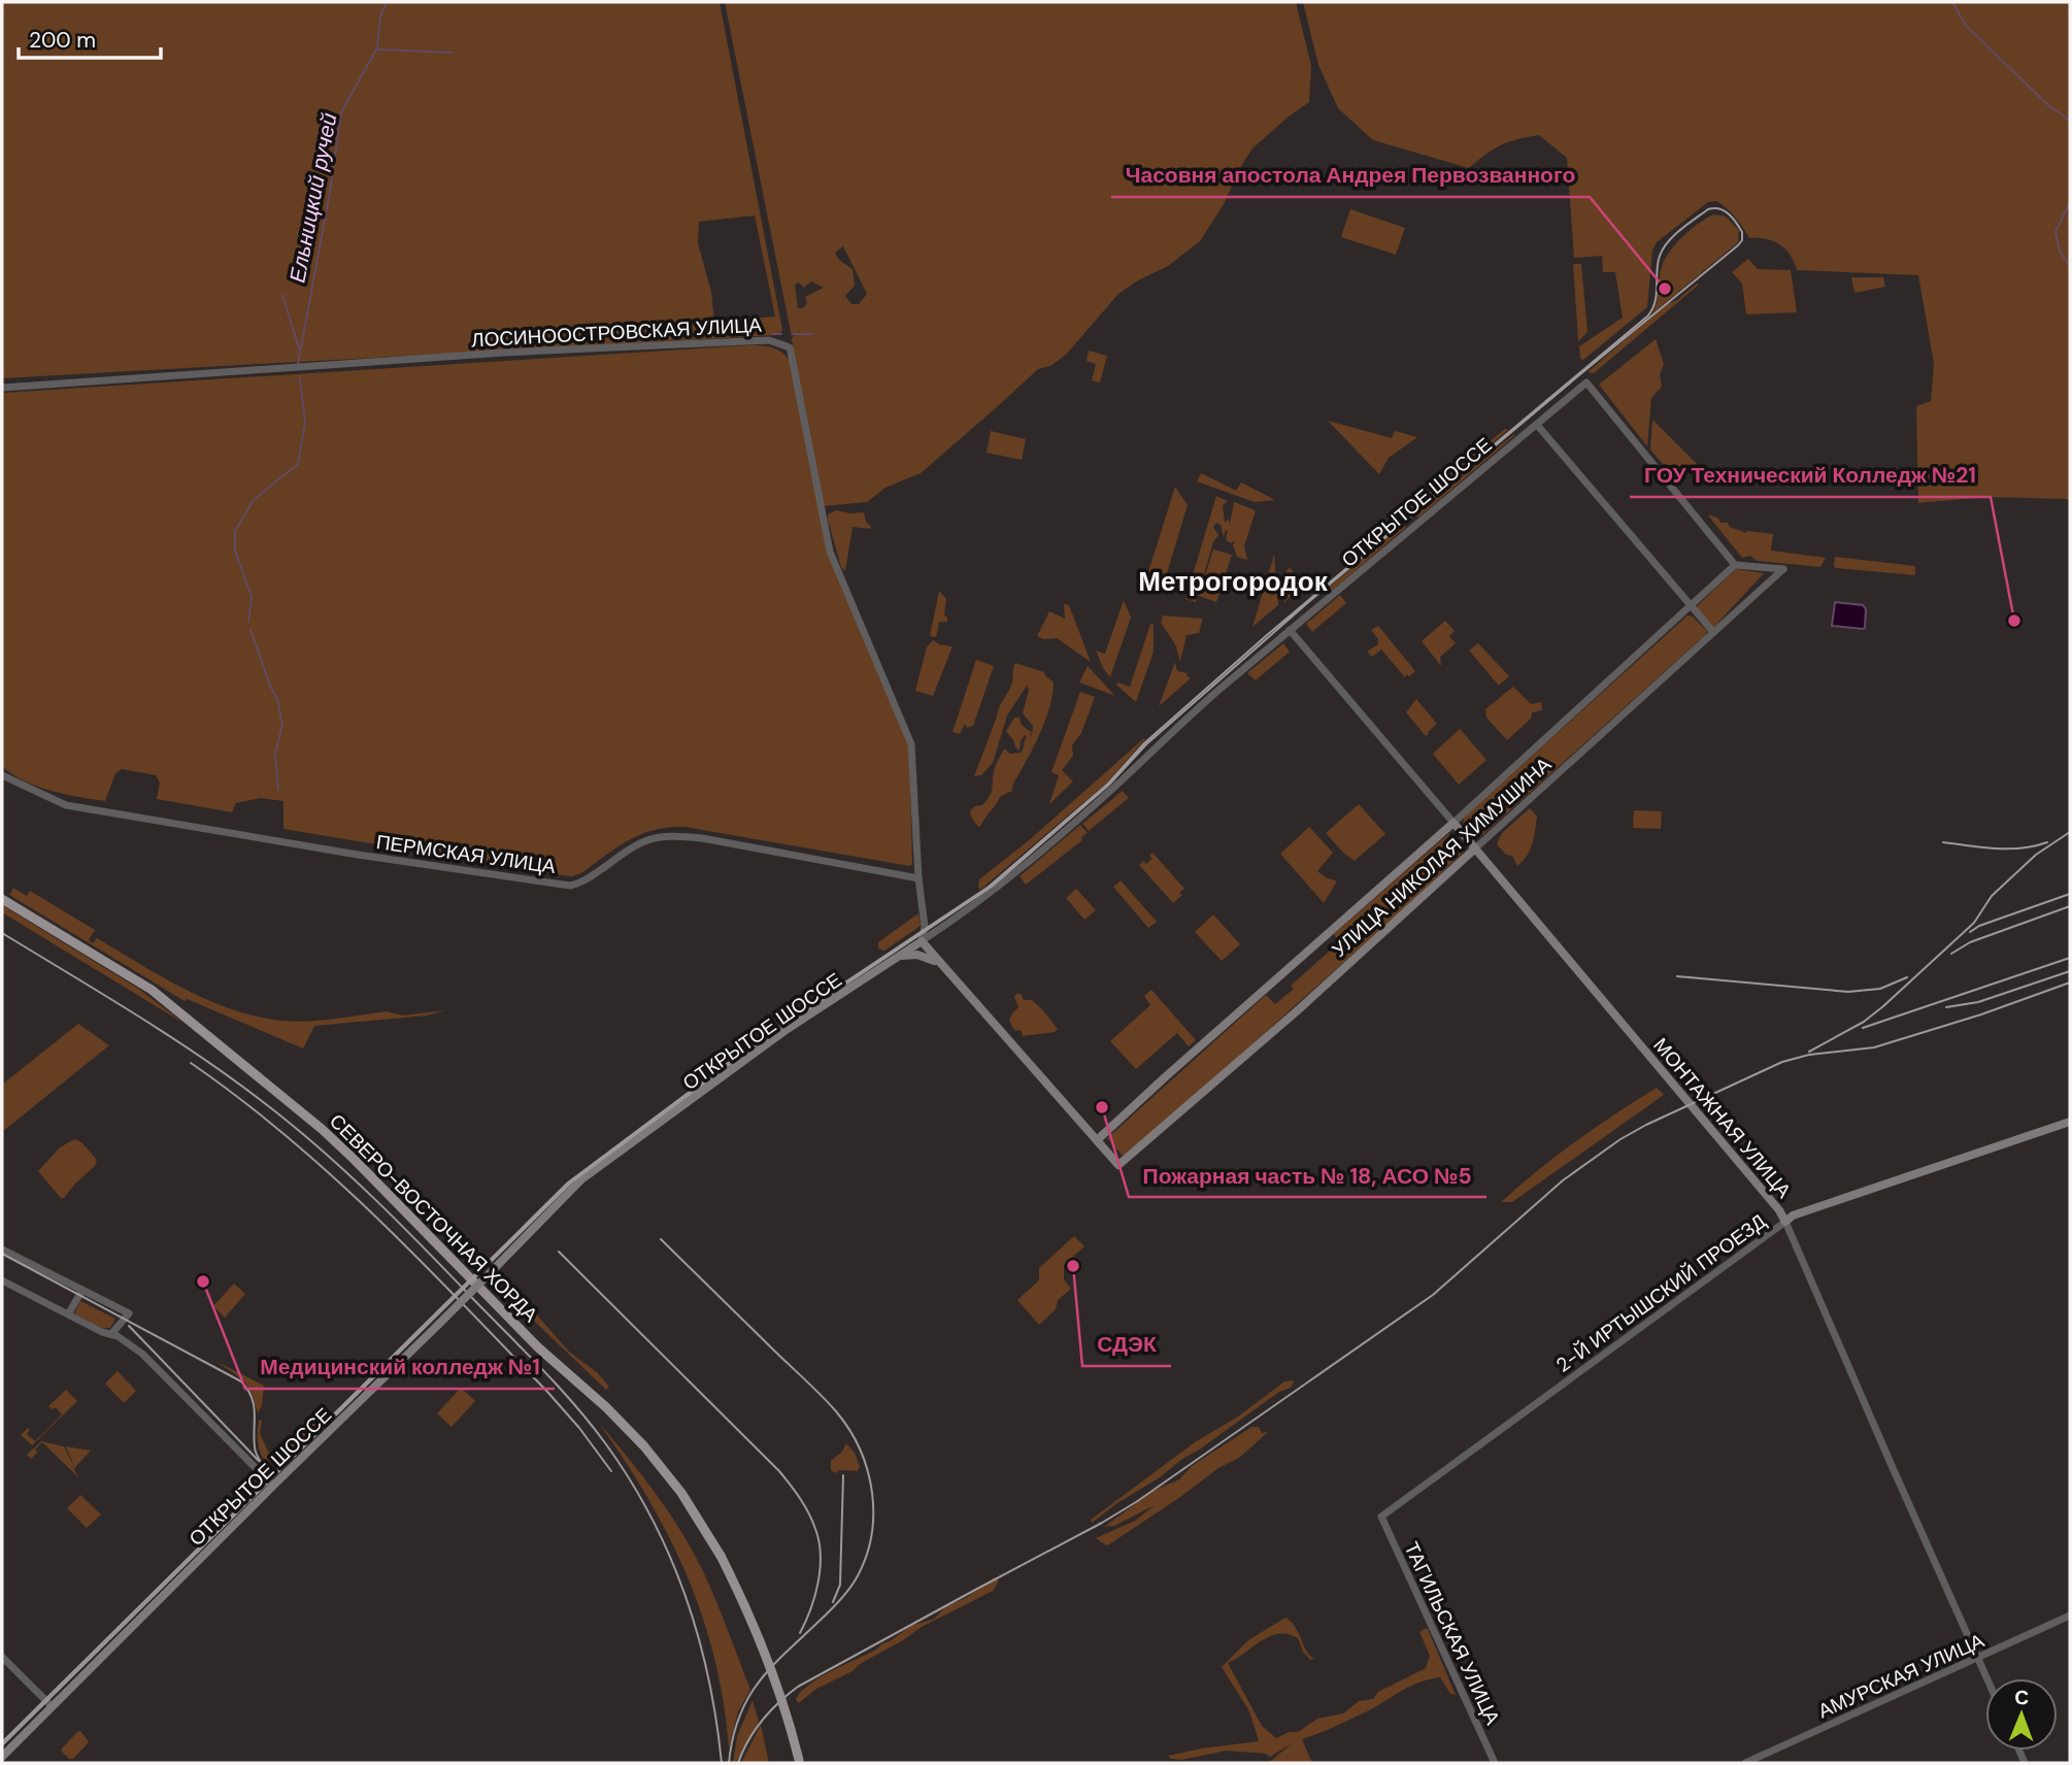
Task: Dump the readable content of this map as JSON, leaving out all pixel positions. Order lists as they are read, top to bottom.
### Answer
{
  "streets": {
    "main road": [
      "ОТКРЫТОЕ ШОССЕ",
      "УЛИЦА НИКОЛАЯ ХИМУШИНА",
      "МОНТАЖНАЯ УЛИЦА",
      "СЕВЕРО-ВОСТОЧНАЯ ХОРДА",
      "2-Й ИРТЫШСКИЙ ПРОЕЗД"
    ],
    "street": [
      "ЛОСИНООСТРОВСКАЯ УЛИЦА",
      "ПЕРМСКАЯ УЛИЦА",
      "ТАГИЛЬСКАЯ УЛИЦА",
      "АМУРСКАЯ УЛИЦА"
    ]
  },
  "crossings": [
    ["ЛОСИНООСТРОВСКАЯ УЛИЦА", "ОТКРЫТОЕ ШОССЕ"],
    ["ЛОСИНООСТРОВСКАЯ УЛИЦА", "ПЕРМСКАЯ УЛИЦА"],
    ["ОТКРЫТОЕ ШОССЕ", "УЛИЦА НИКОЛАЯ ХИМУШИНА"],
    ["ОТКРЫТОЕ ШОССЕ", "МОНТАЖНАЯ УЛИЦА"],
    ["УЛИЦА НИКОЛАЯ ХИМУШИНА", "МОНТАЖНАЯ УЛИЦА"],
    ["МОНТАЖНАЯ УЛИЦА", "2-Й ИРТЫШСКИЙ ПРОЕЗД"],
    ["МОНТАЖНАЯ УЛИЦА", "АМУРСКАЯ УЛИЦА"],
    ["2-Й ИРТЫШСКИЙ ПРОЕЗД", "ТАГИЛЬСКАЯ УЛИЦА"]
  ],
  "districts": ["Метрогородок"],
  "water": ["Ельницкий ручей"],
  "places": [
    "Часовня апостола Андрея Первозванного",
    "ГОУ Технический Колледж №21",
    "Пожарная часть № 18, АСО №5",
    "СДЭК",
    "Медицинский колледж №1"
  ],
  "scale_bar": "200 m",
  "north": "top"
}
